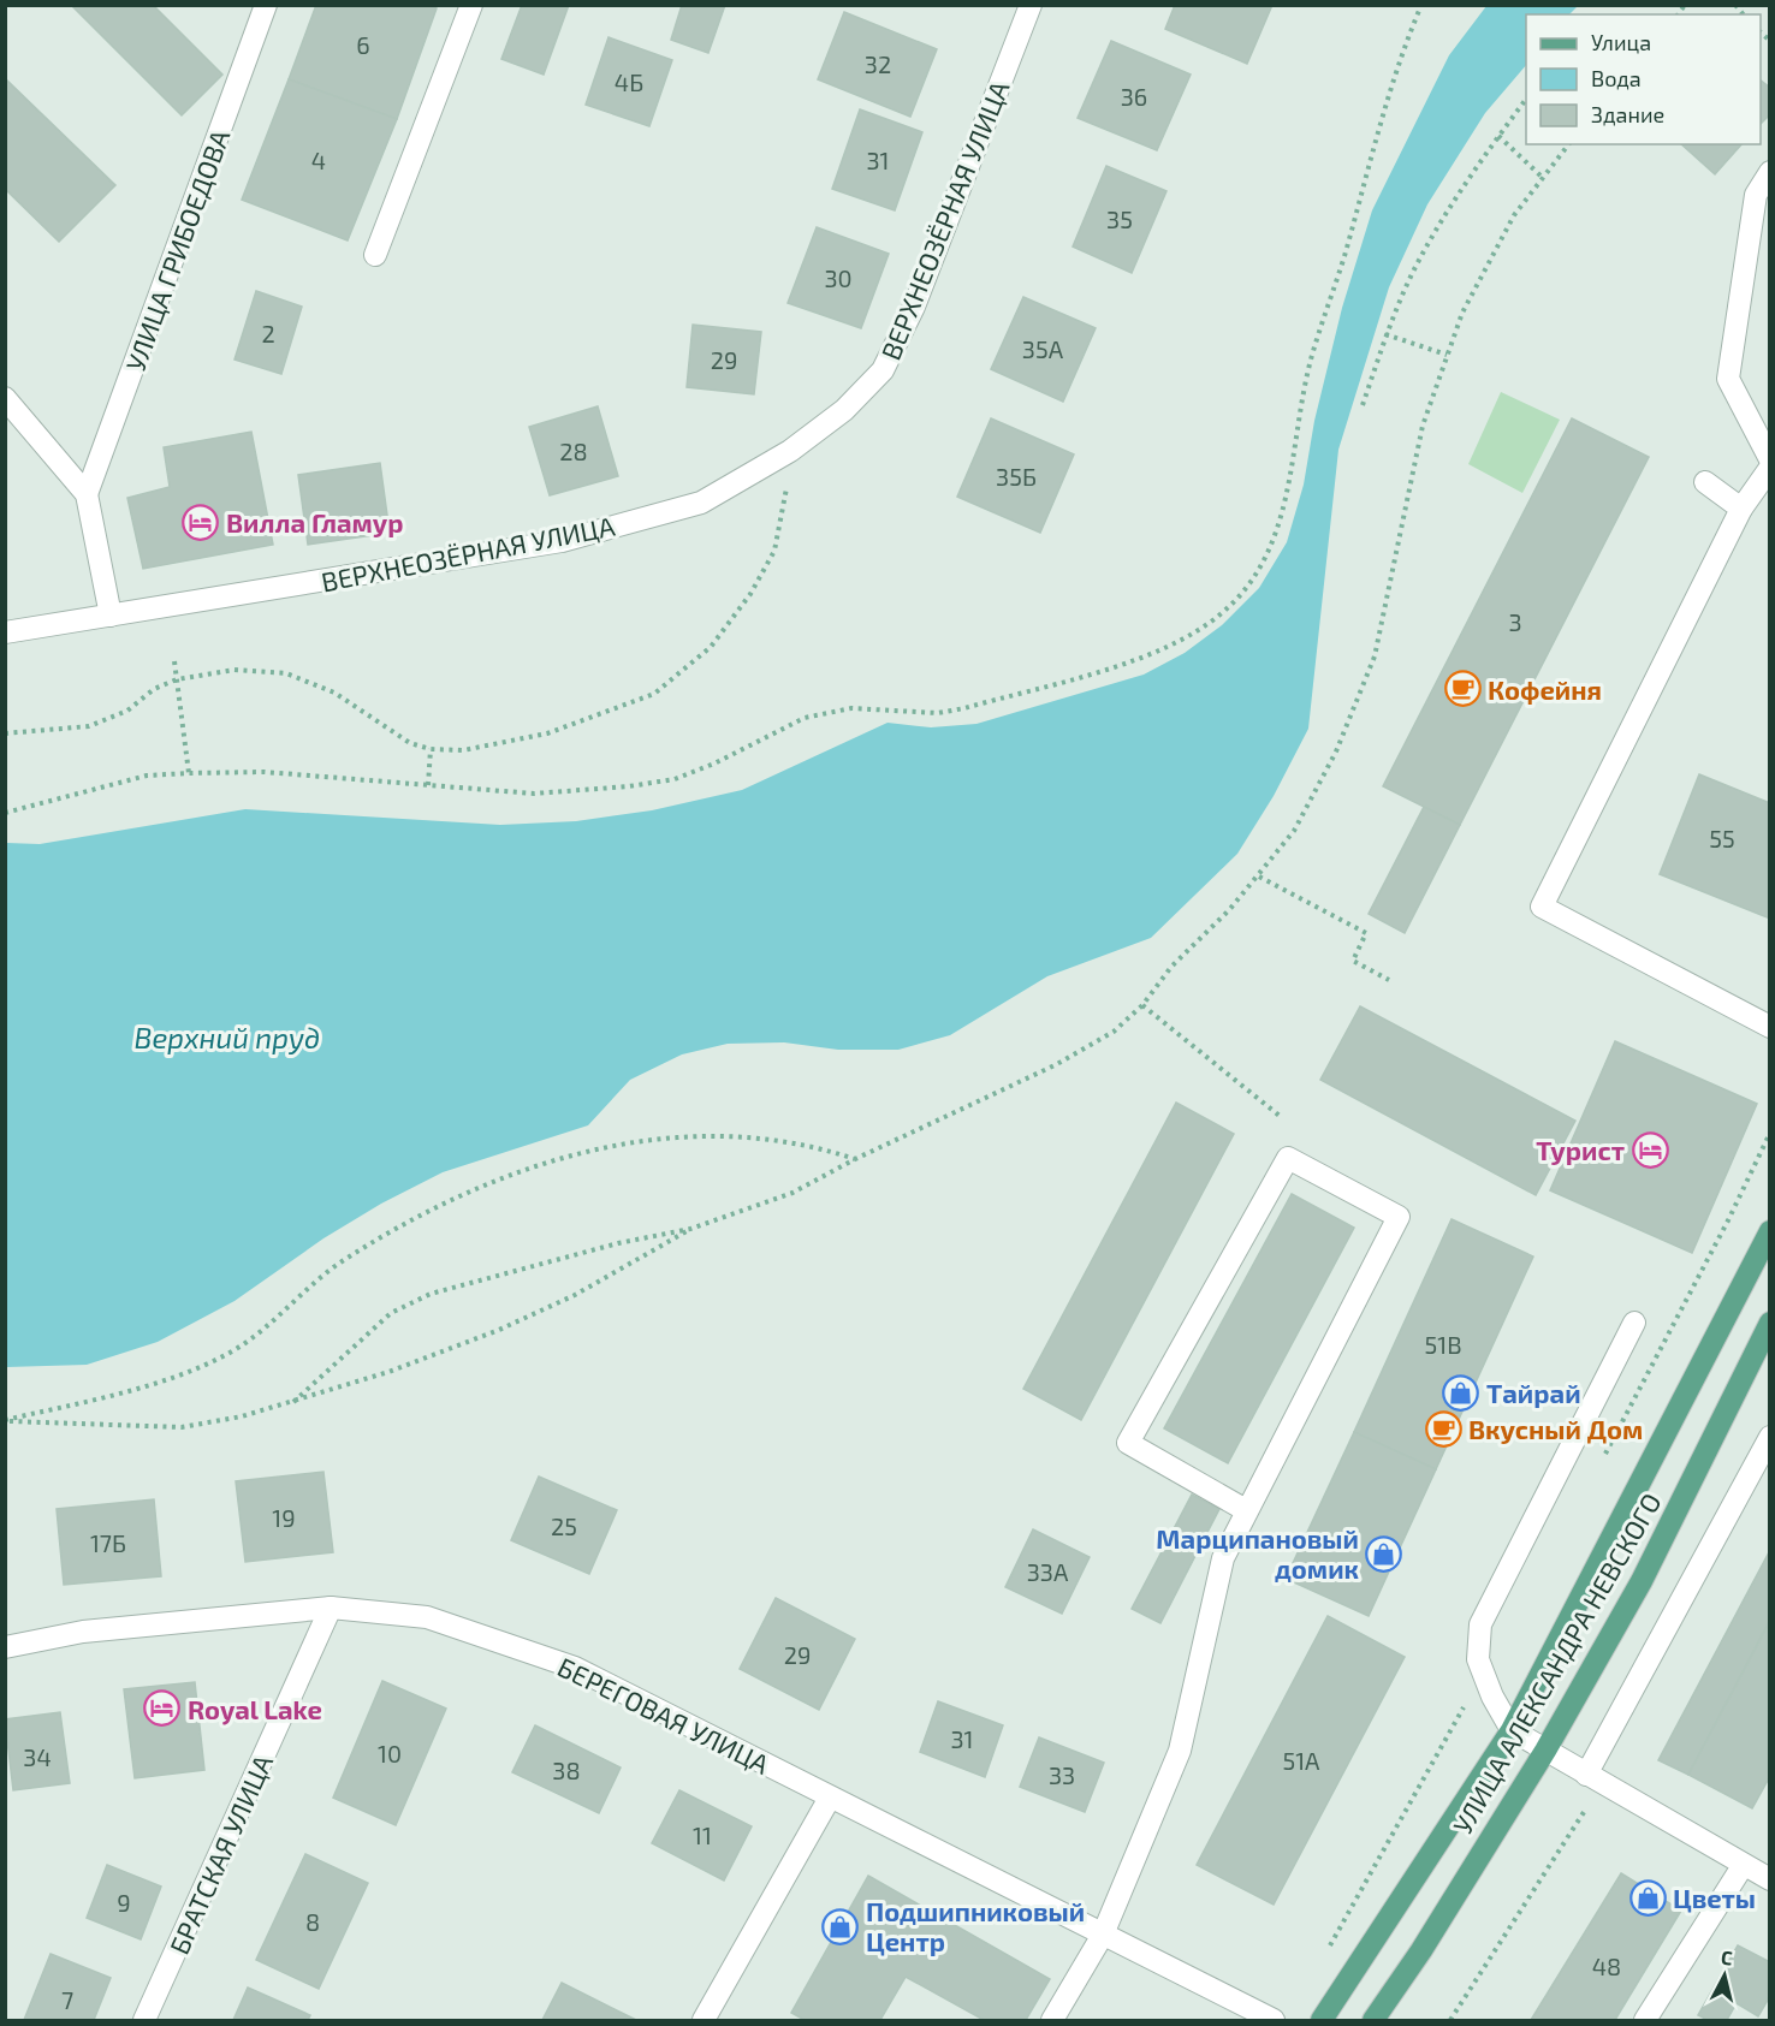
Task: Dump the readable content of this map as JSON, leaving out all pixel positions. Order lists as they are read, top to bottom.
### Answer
{
  "streets": {
    "main road": ["УЛИЦА АЛЕКСАНДРА НЕВСКОГО"],
    "street": [
      "ВЕРХНЕОЗЁРНАЯ УЛИЦА",
      "УЛИЦА ГРИБОЕДОВА",
      "БЕРЕГОВАЯ УЛИЦА",
      "БРАТСКАЯ УЛИЦА"
    ]
  },
  "crossings": [
    ["БЕРЕГОВАЯ УЛИЦА", "БРАТСКАЯ УЛИЦА"]
  ],
  "water": ["Верхний пруд"],
  "places": {
    "hotel": ["Вилла Гламур", "Турист", "Royal Lake"],
    "cafe": ["Кофейня", "Вкусный Дом"],
    "shop": [
      "Тайрай",
      "Марципановый домик",
      "Цветы",
      "Подшипниковый Центр"
    ]
  },
  "house_numbers": [
    "6",
    "32",
    "4Б",
    "36",
    "4",
    "31",
    "35",
    "30",
    "2",
    "35А",
    "29",
    "28",
    "35Б",
    "3",
    "55",
    "51В",
    "19",
    "25",
    "17Б",
    "33А",
    "29",
    "31",
    "10",
    "34",
    "51А",
    "38",
    "33",
    "11",
    "9",
    "8",
    "48",
    "7"
  ],
  "legend": ["Улица", "Вода", "Здание"],
  "north": "top"
}
